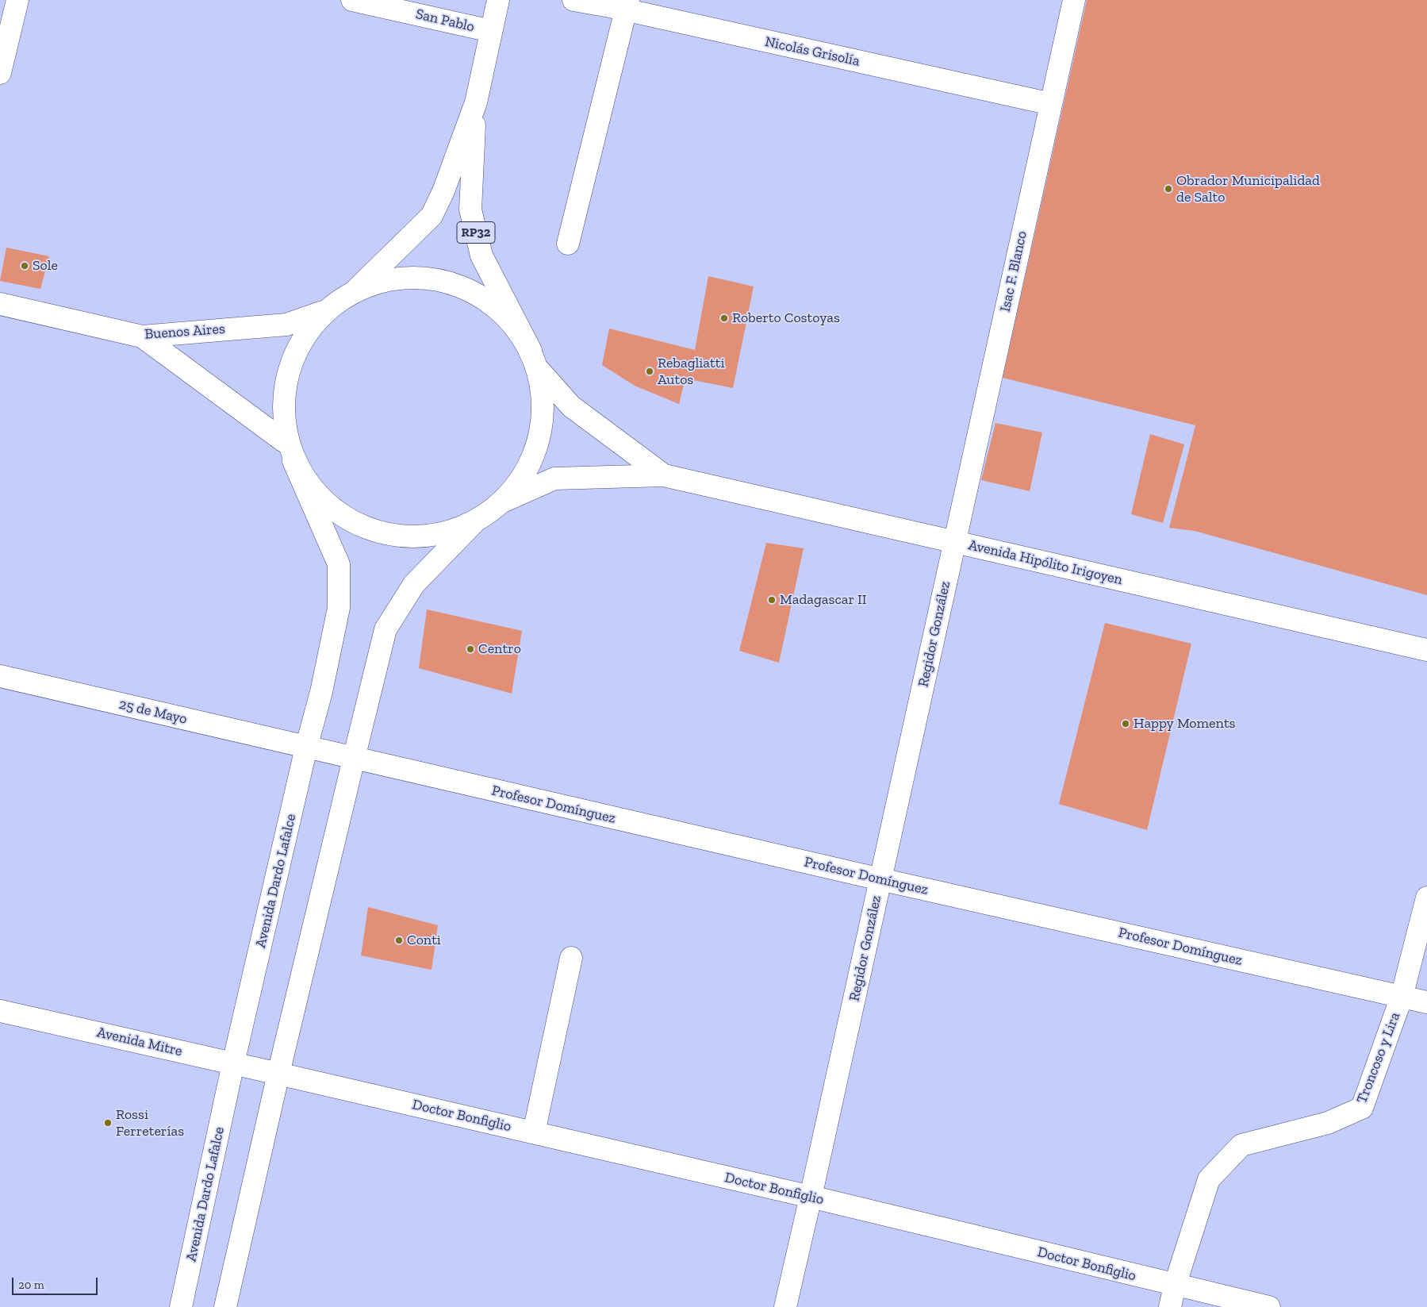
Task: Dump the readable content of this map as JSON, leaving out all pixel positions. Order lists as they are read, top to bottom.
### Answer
{
  "streets": {
    "street": [
      "San Pablo",
      "Nicolás Grisolía",
      "RP32",
      "Isac F. Blanco",
      "Buenos Aires",
      "Avenida Hipólito Irigoyen",
      "Regidor González",
      "25 de Mayo",
      "Profesor Domínguez",
      "Avenida Dardo Lafalce",
      "Avenida Mitre",
      "Troncoso y Lira",
      "Doctor Bonfiglio"
    ]
  },
  "crossings": [
    ["San Pablo", "RP32"],
    ["Nicolás Grisolía", "Isac F. Blanco"],
    ["RP32", "Buenos Aires"],
    ["RP32", "Avenida Hipólito Irigoyen"],
    ["RP32", "Profesor Domínguez"],
    ["RP32", "Avenida Dardo Lafalce"],
    ["RP32", "Avenida Mitre"],
    ["RP32", "Doctor Bonfiglio"],
    ["Isac F. Blanco", "Avenida Hipólito Irigoyen"],
    ["Isac F. Blanco", "Regidor González"],
    ["Avenida Hipólito Irigoyen", "Regidor González"],
    ["Regidor González", "Profesor Domínguez"],
    ["Regidor González", "Doctor Bonfiglio"],
    ["25 de Mayo", "Profesor Domínguez"],
    ["25 de Mayo", "Avenida Dardo Lafalce"],
    ["Profesor Domínguez", "Avenida Dardo Lafalce"],
    ["Profesor Domínguez", "Troncoso y Lira"],
    ["Avenida Dardo Lafalce", "Avenida Mitre"],
    ["Avenida Mitre", "Doctor Bonfiglio"],
    ["Troncoso y Lira", "Doctor Bonfiglio"]
  ],
  "places": [
    "Obrador Municipalidad de Salto",
    "Sole",
    "Roberto Costoyas",
    "Rebagliatti Autos",
    "Madagascar II",
    "Centro",
    "Happy Moments",
    "Conti",
    "Rossi Ferreterías"
  ],
  "scale_bar": "20 m"
}
